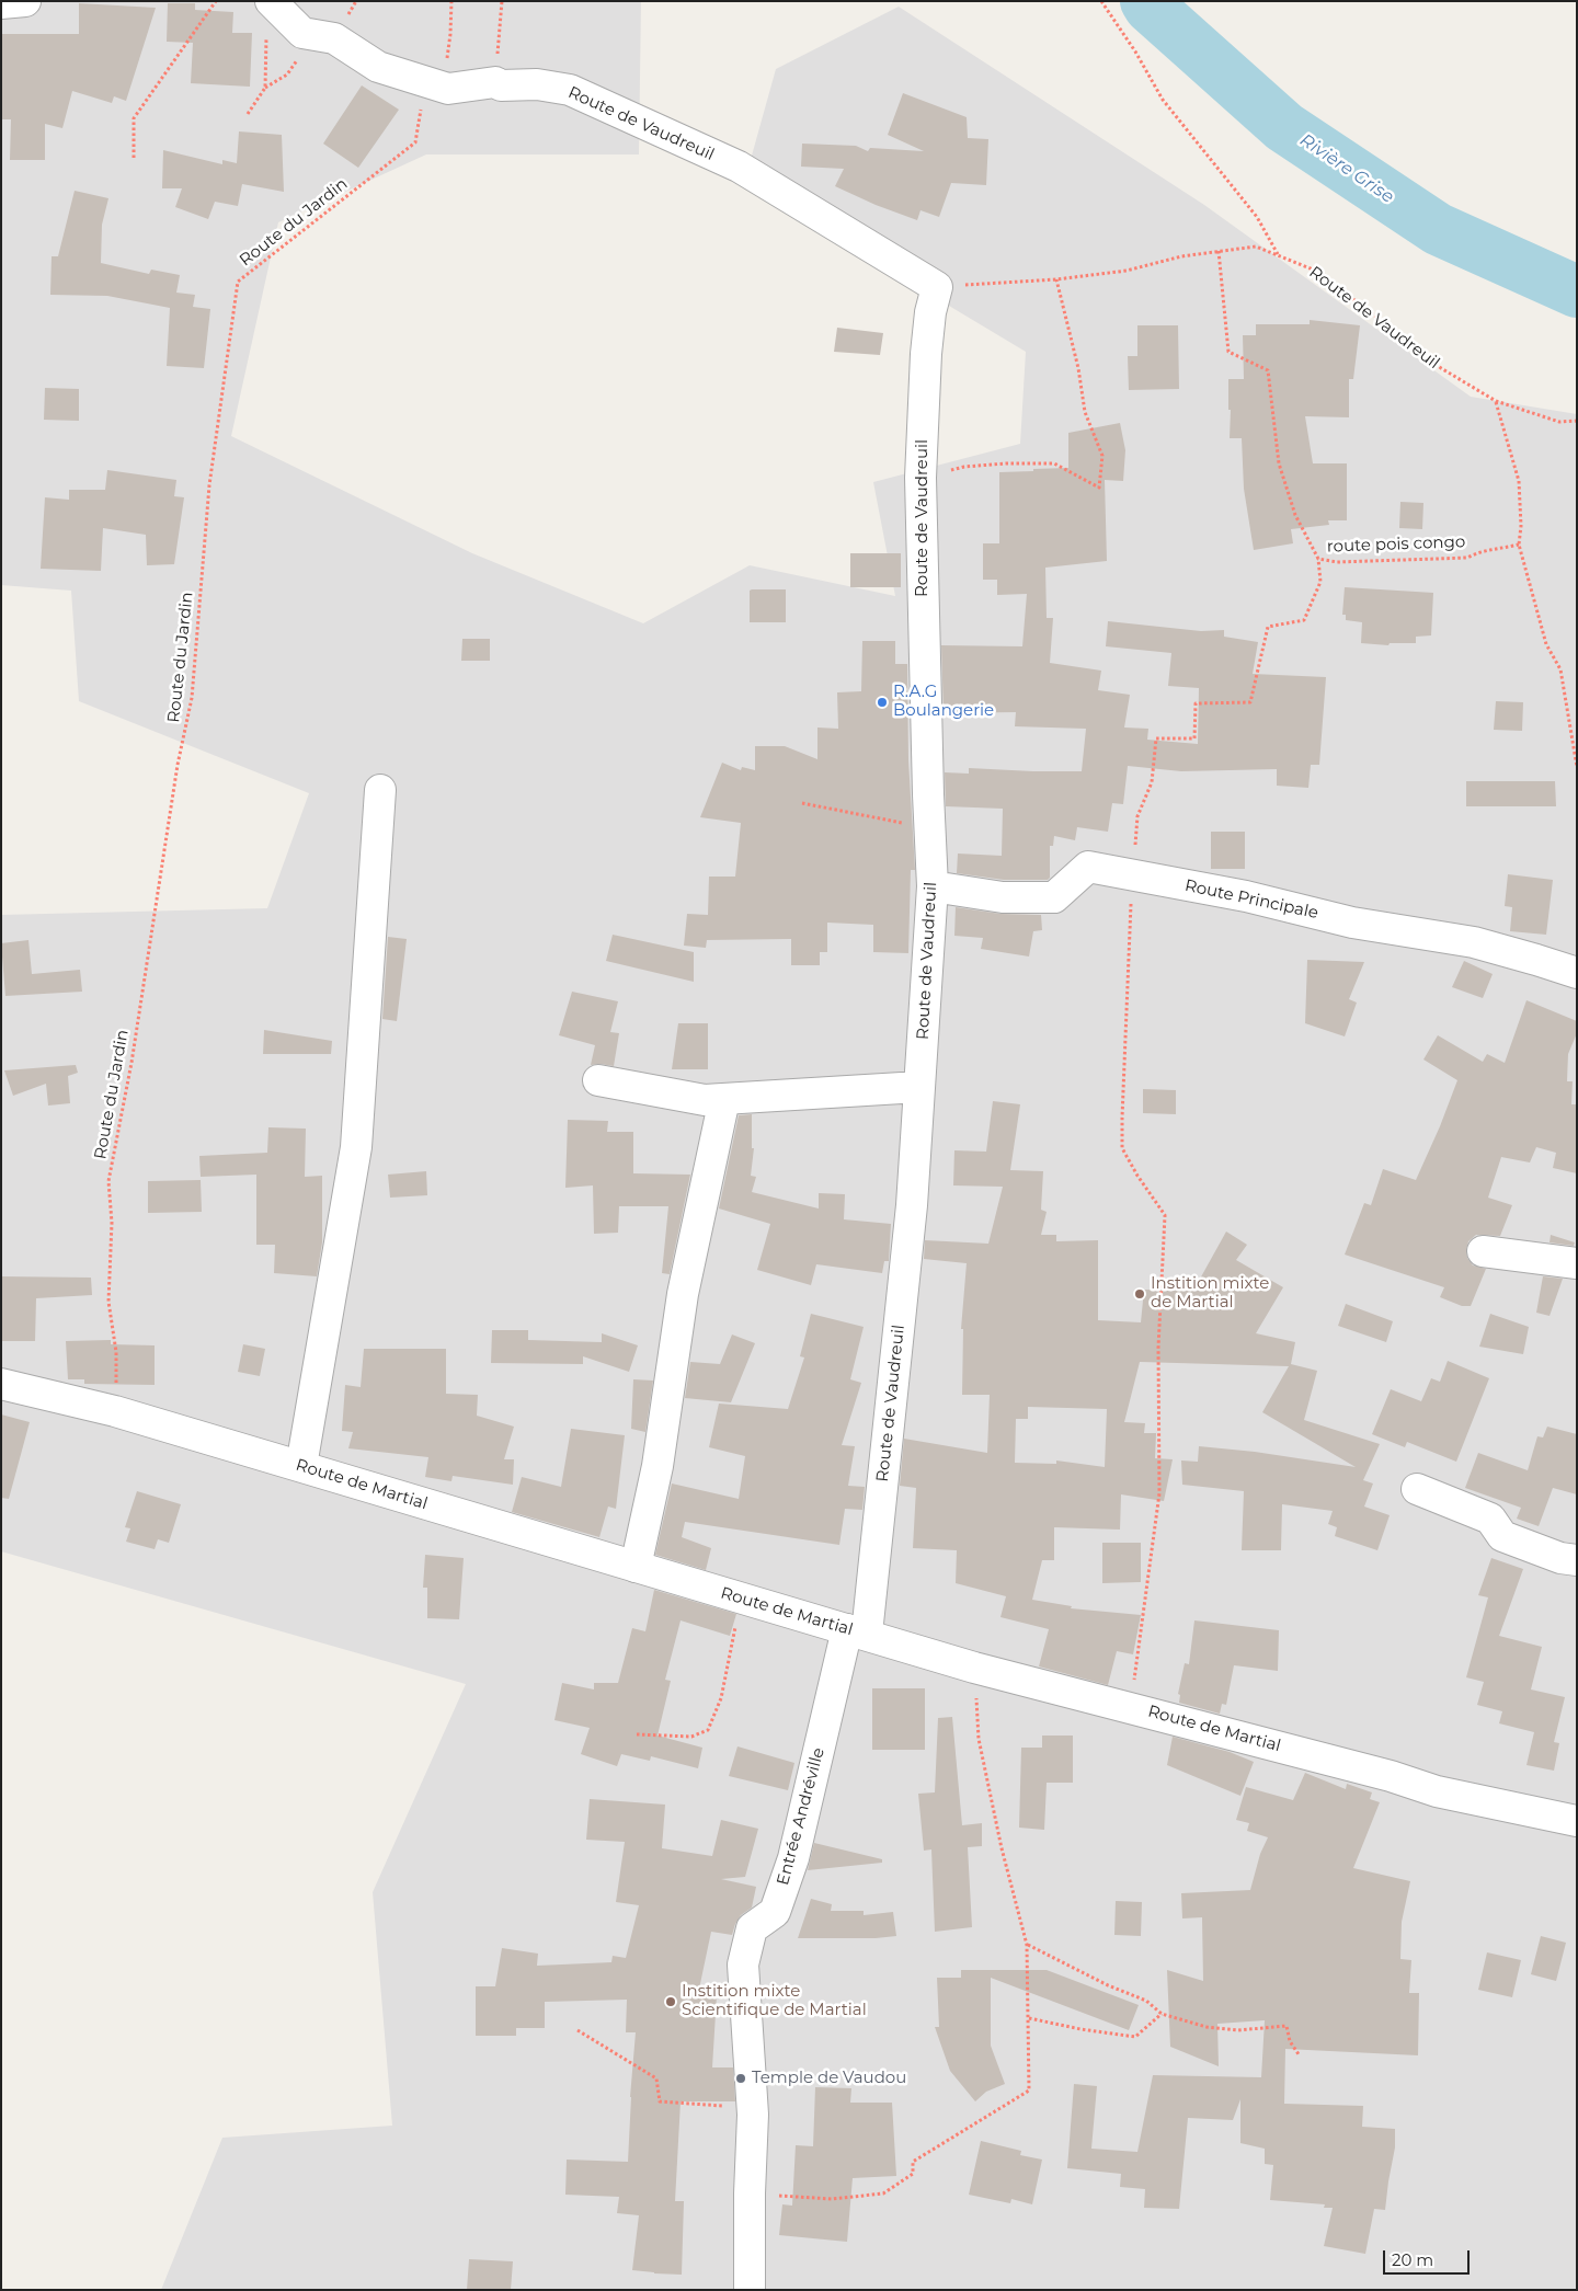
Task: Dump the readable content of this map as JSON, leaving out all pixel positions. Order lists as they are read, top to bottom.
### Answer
{
  "streets": {
    "street": [
      "Route de Vaudreuil",
      "Route Principale",
      "Route de Martial",
      "Entrée Andréville"
    ],
    "path": ["Route du Jardin", "route pois congo"]
  },
  "crossings": [
    ["Route de Vaudreuil", "Route du Jardin"],
    ["Route de Vaudreuil", "route pois congo"],
    ["Route de Vaudreuil", "Route Principale"],
    ["Route de Vaudreuil", "Route de Martial"],
    ["Route de Vaudreuil", "Entrée Andréville"],
    ["Route du Jardin", "Route de Martial"],
    ["Route de Martial", "Entrée Andréville"]
  ],
  "water": ["Rivière Grise"],
  "places": [
    "R.A.G Boulangerie",
    "Instition mixte de Martial",
    "Instition mixte Scientifique de Martial",
    "Temple de Vaudou"
  ],
  "scale_bar": "20 m"
}
